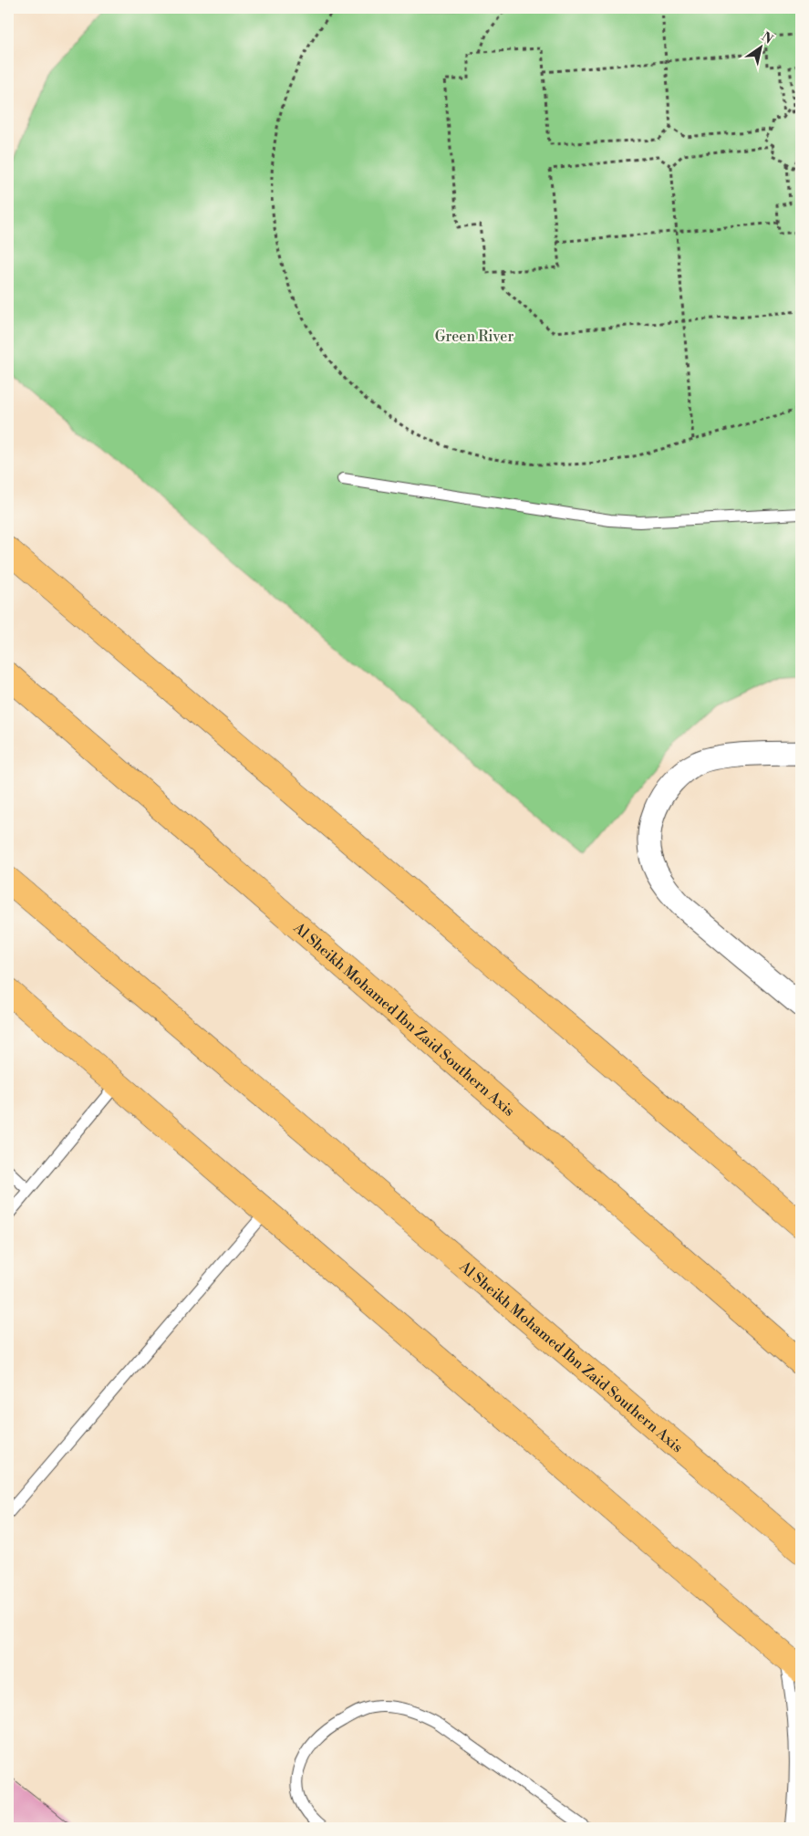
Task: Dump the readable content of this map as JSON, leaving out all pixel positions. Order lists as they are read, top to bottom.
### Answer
{
  "streets": {
    "main road": ["Al Sheikh Mohamed Ibn Zaid Southern Axis"]
  },
  "parks": ["Green River"],
  "north": "top right"
}
